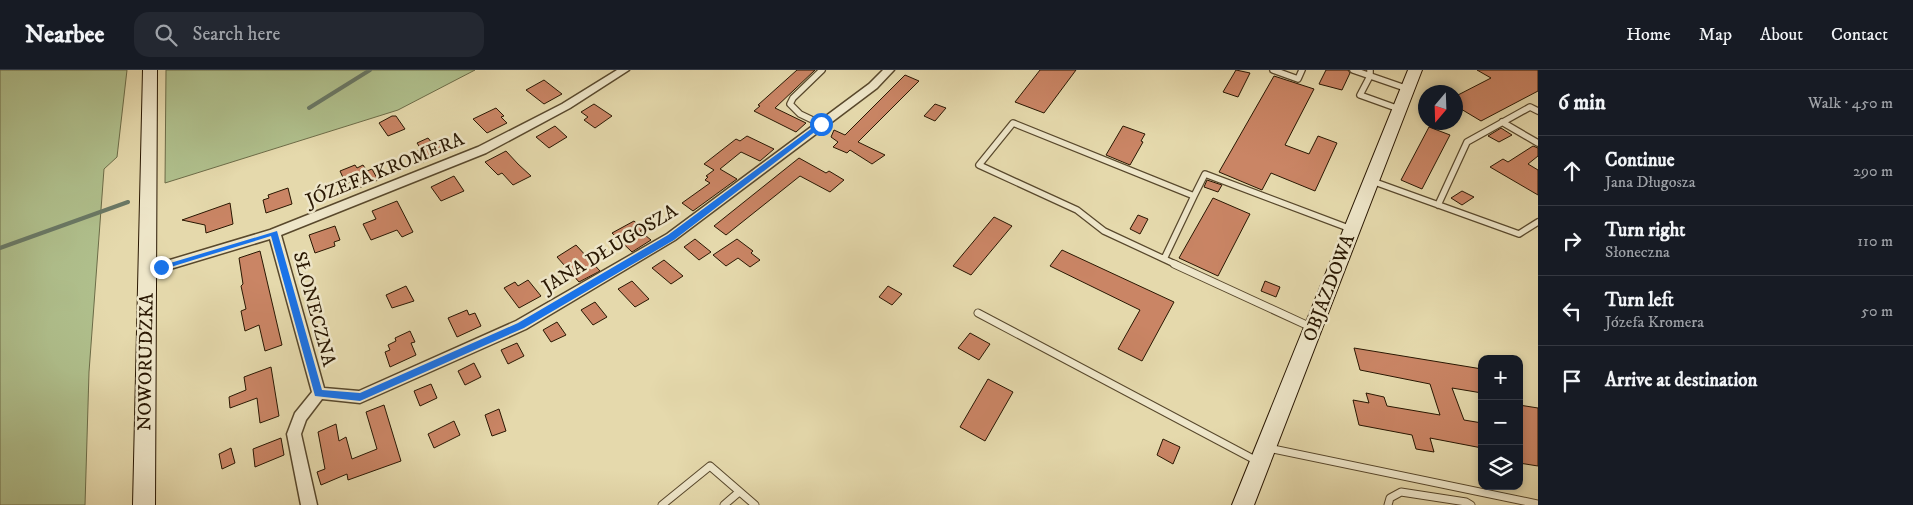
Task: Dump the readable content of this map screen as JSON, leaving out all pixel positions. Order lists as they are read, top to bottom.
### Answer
{
  "streets": {
    "street": [
      "JÓZEFA KROMERA",
      "JANA DŁUGOSZA",
      "OBJAZDOWA",
      "SŁONECZNA",
      "NOWORUDZKA"
    ]
  },
  "crossings": [
    ["JÓZEFA KROMERA", "SŁONECZNA"],
    ["JÓZEFA KROMERA", "NOWORUDZKA"],
    ["JANA DŁUGOSZA", "SŁONECZNA"]
  ],
  "north": "bottom",
  "page": {
    "header": "Nearbee",
    "search": "Search here",
    "nav": [
      "Home",
      "Map",
      "About",
      "Contact"
    ],
    "heading": ["6 min", "Walk · 450 m"],
    "list": [
      ["Continue", "Jana Długosza", "290 m"],
      ["Turn right", "Słoneczna", "110 m"],
      ["Turn left", "Józefa Kromera", "50 m"],
      "Arrive at destination"
    ],
    "map_buttons": ["+", "−"]
  }
}
